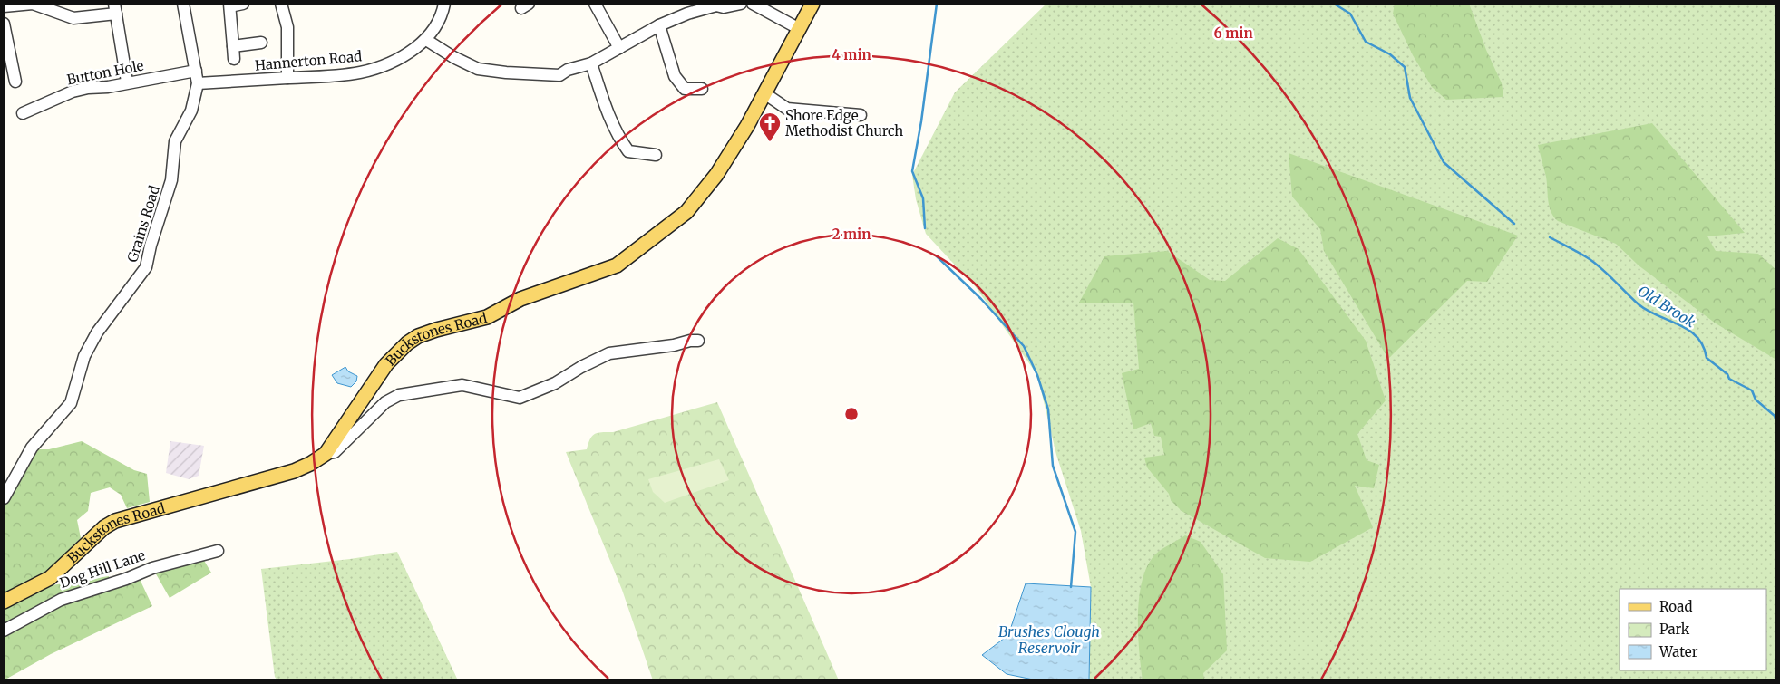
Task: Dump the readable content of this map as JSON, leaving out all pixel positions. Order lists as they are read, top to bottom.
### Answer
{
  "streets": {
    "main road": ["Buckstones Road"],
    "street": [
      "Hannerton Road",
      "Button Hole",
      "Grains Road",
      "Dog Hill Lane"
    ]
  },
  "crossings": [
    ["Hannerton Road", "Grains Road"],
    ["Button Hole", "Grains Road"]
  ],
  "water": ["Old Brook", "Brushes Clough Reservoir"],
  "places": {
    "church": ["Shore Edge Methodist Church"]
  },
  "legend": ["Road", "Park", "Water"],
  "rings": ["6 min", "4 min", "2 min"]
}
